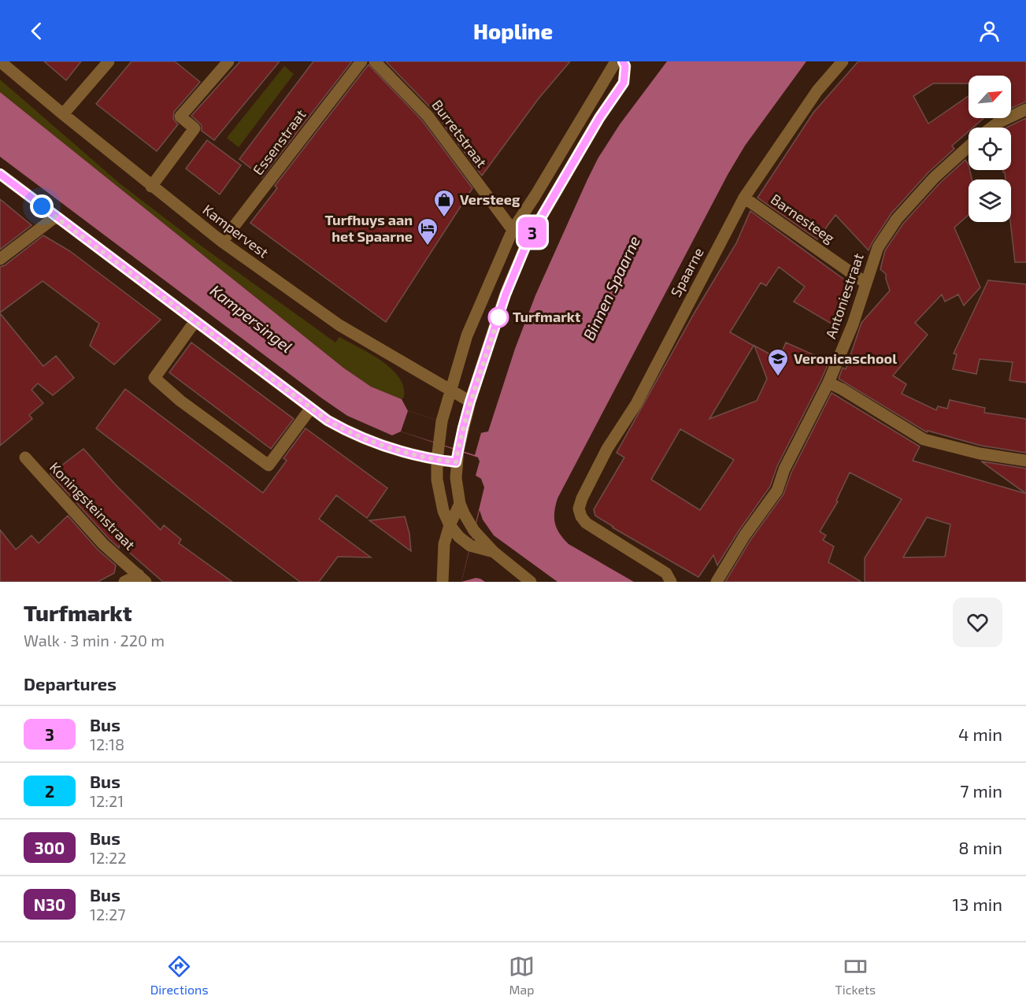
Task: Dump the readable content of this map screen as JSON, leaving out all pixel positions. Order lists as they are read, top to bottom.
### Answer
{
  "streets": {
    "street": [
      "Burretstraat",
      "Essenstraat",
      "Barnesteeg",
      "Kampervest",
      "Spaarne",
      "Antoniestraat",
      "Koningsteinstraat"
    ]
  },
  "crossings": [
    ["Essenstraat", "Kampervest"],
    ["Barnesteeg", "Spaarne"],
    ["Barnesteeg", "Antoniestraat"]
  ],
  "water": ["Binnen Spaarne", "Kampersingel"],
  "places": {
    "shop": ["Versteeg"],
    "hotel": ["Turfhuys aan het Spaarne"],
    "other": ["Turfmarkt"],
    "school or university": ["Veronicaschool"]
  },
  "lines": ["bus line 3"],
  "north": "top right",
  "page": {
    "header": "Hopline",
    "on_map": "3",
    "heading": [
      ["Turfmarkt", "Walk · 3 min · 220 m"],
      "Departures"
    ],
    "list": [
      {
        "mark": "3",
        "name": "Bus",
        "note": "12:18",
        "value": "4 min"
      },
      {
        "mark": "2",
        "name": "Bus",
        "note": "12:21",
        "value": "7 min"
      },
      {
        "mark": "300",
        "name": "Bus",
        "note": "12:22",
        "value": "8 min"
      },
      {
        "mark": "N30",
        "name": "Bus",
        "note": "12:27",
        "value": "13 min"
      }
    ],
    "tabs": ["Directions", "Map", "Tickets"]
  }
}
